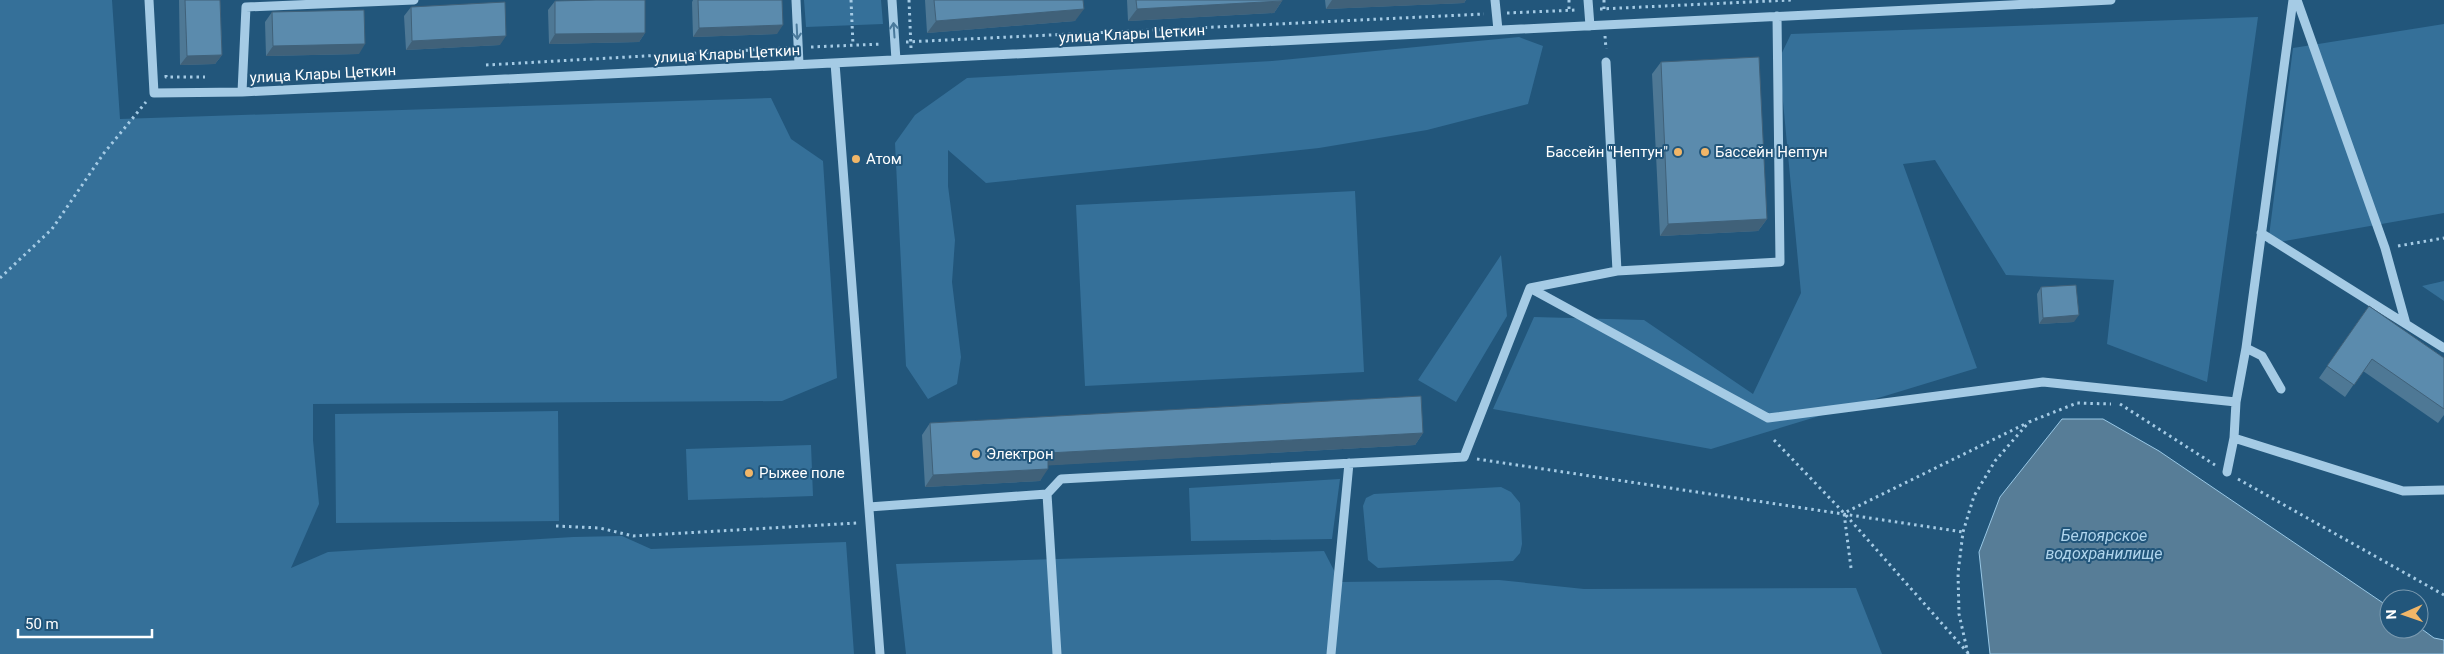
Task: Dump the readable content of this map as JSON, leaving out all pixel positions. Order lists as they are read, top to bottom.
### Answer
{
  "streets": {
    "street": ["улица Клары Цеткин"]
  },
  "water": ["Белоярское водохранилище"],
  "places": [
    "Бассейн \"Нептун\"",
    "Бассейн Нептун",
    "Атом",
    "Электрон",
    "Рыжее поле"
  ],
  "scale_bar": "50 m",
  "north": "left"
}
